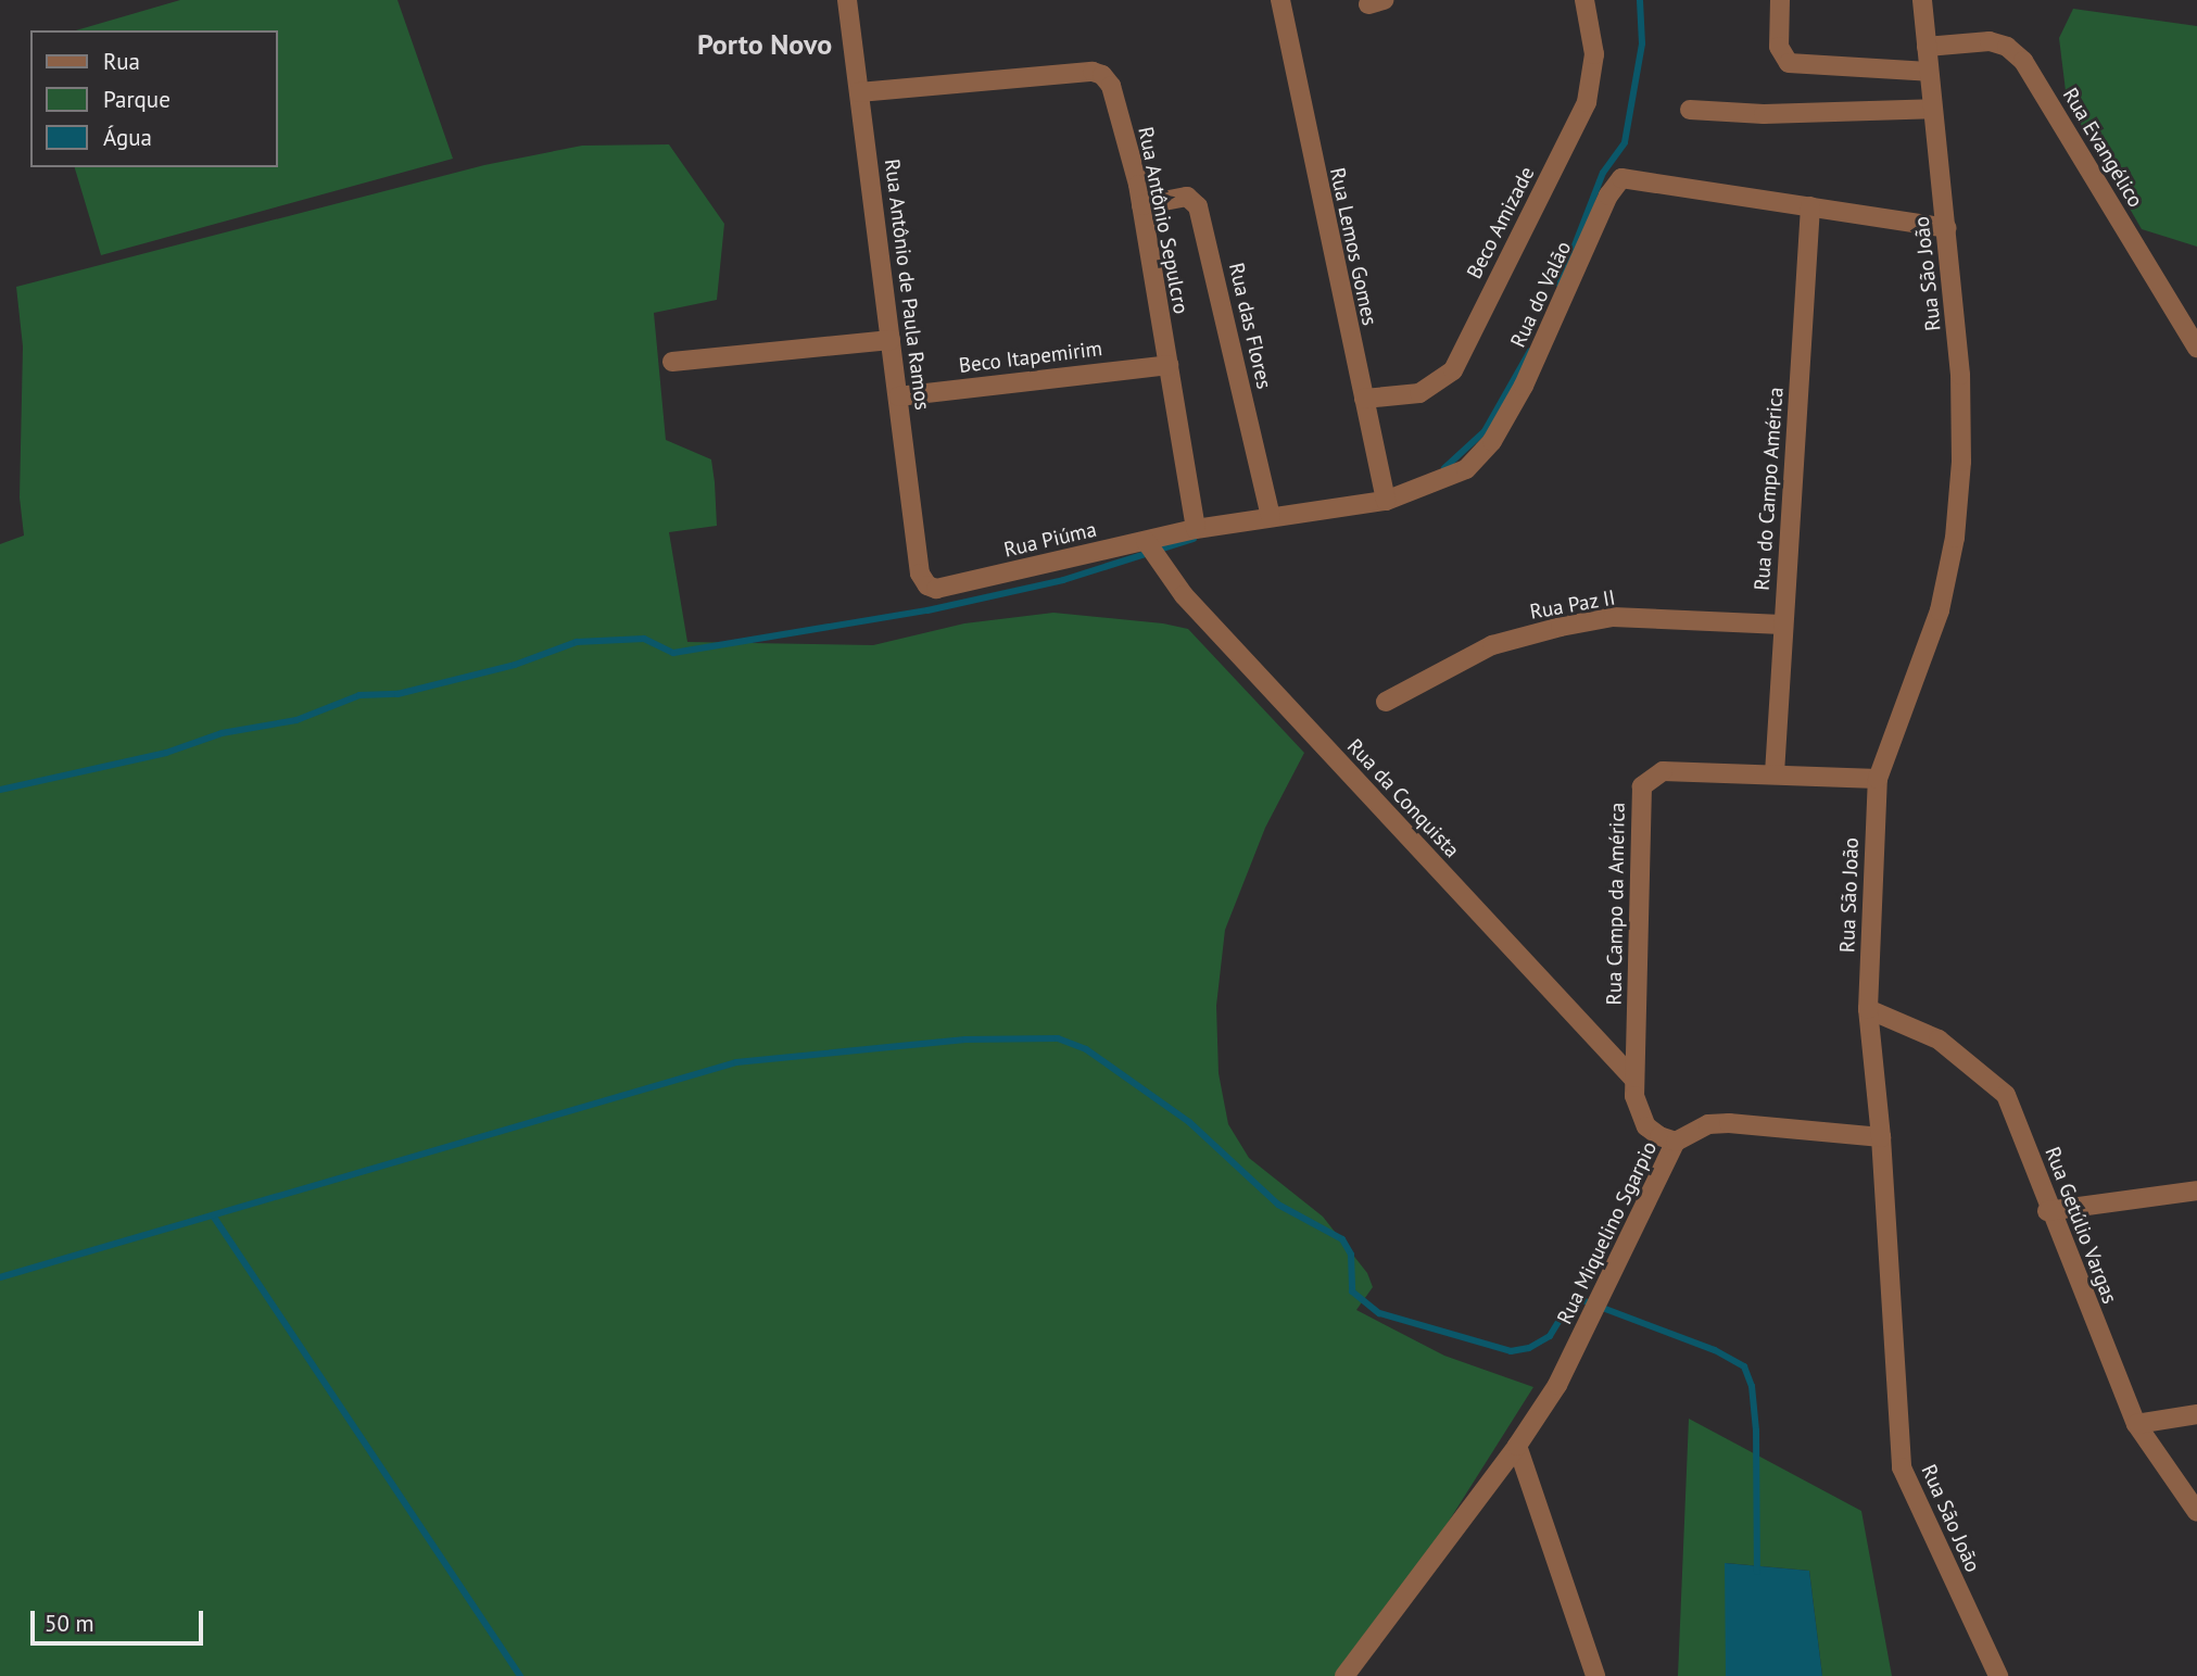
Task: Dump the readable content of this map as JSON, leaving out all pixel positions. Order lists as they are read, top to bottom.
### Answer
{
  "streets": {
    "street": [
      "Rua Evangélico",
      "Rua Antônio Sepulcro",
      "Beco Amizade",
      "Rua Lemos Gomes",
      "Rua São João",
      "Rua Antônio de Paula Ramos",
      "Rua do Valão",
      "Rua das Flores",
      "Beco Itapemirim",
      "Rua do Campo América",
      "Rua Piúma",
      "Rua Paz II",
      "Rua da Conquista",
      "Rua Campo da América",
      "Rua Getúlio Vargas",
      "Rua Miquelino Sgarpio"
    ]
  },
  "crossings": [
    ["Rua Evangélico", "Rua São João"],
    ["Rua Antônio Sepulcro", "Rua Antônio de Paula Ramos"],
    ["Rua Antônio Sepulcro", "Rua do Valão"],
    ["Rua Antônio Sepulcro", "Rua das Flores"],
    ["Rua Antônio Sepulcro", "Beco Itapemirim"],
    ["Rua Antônio Sepulcro", "Rua Piúma"],
    ["Beco Amizade", "Rua Lemos Gomes"],
    ["Rua Lemos Gomes", "Rua do Valão"],
    ["Rua São João", "Rua do Valão"],
    ["Rua São João", "Rua Campo da América"],
    ["Rua São João", "Rua Getúlio Vargas"],
    ["Rua São João", "Rua Miquelino Sgarpio"],
    ["Rua Antônio de Paula Ramos", "Beco Itapemirim"],
    ["Rua Antônio de Paula Ramos", "Rua Piúma"],
    ["Rua do Valão", "Rua das Flores"],
    ["Rua do Valão", "Rua do Campo América"],
    ["Rua do Valão", "Rua Piúma"],
    ["Rua do Campo América", "Rua Paz II"],
    ["Rua do Campo América", "Rua Campo da América"],
    ["Rua Piúma", "Rua da Conquista"],
    ["Rua da Conquista", "Rua Campo da América"]
  ],
  "districts": ["Porto Novo"],
  "legend": ["Rua", "Parque", "Água"],
  "scale_bar": "50 m"
}
